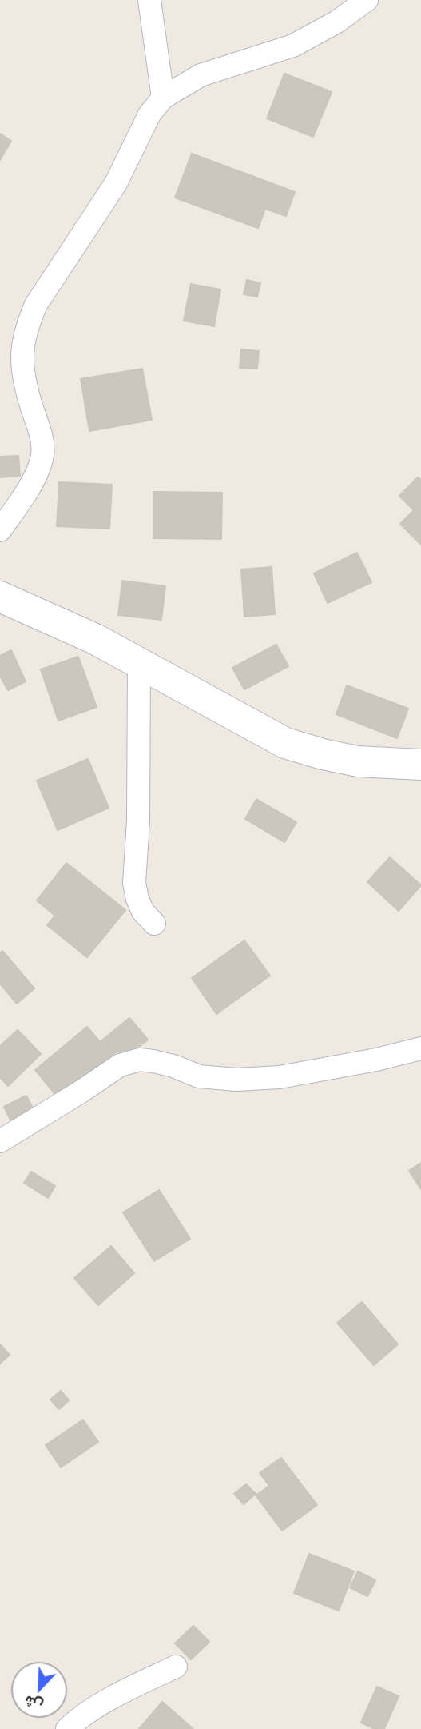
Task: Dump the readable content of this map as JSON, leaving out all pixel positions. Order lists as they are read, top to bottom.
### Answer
{
  "north": "bottom left"
}
